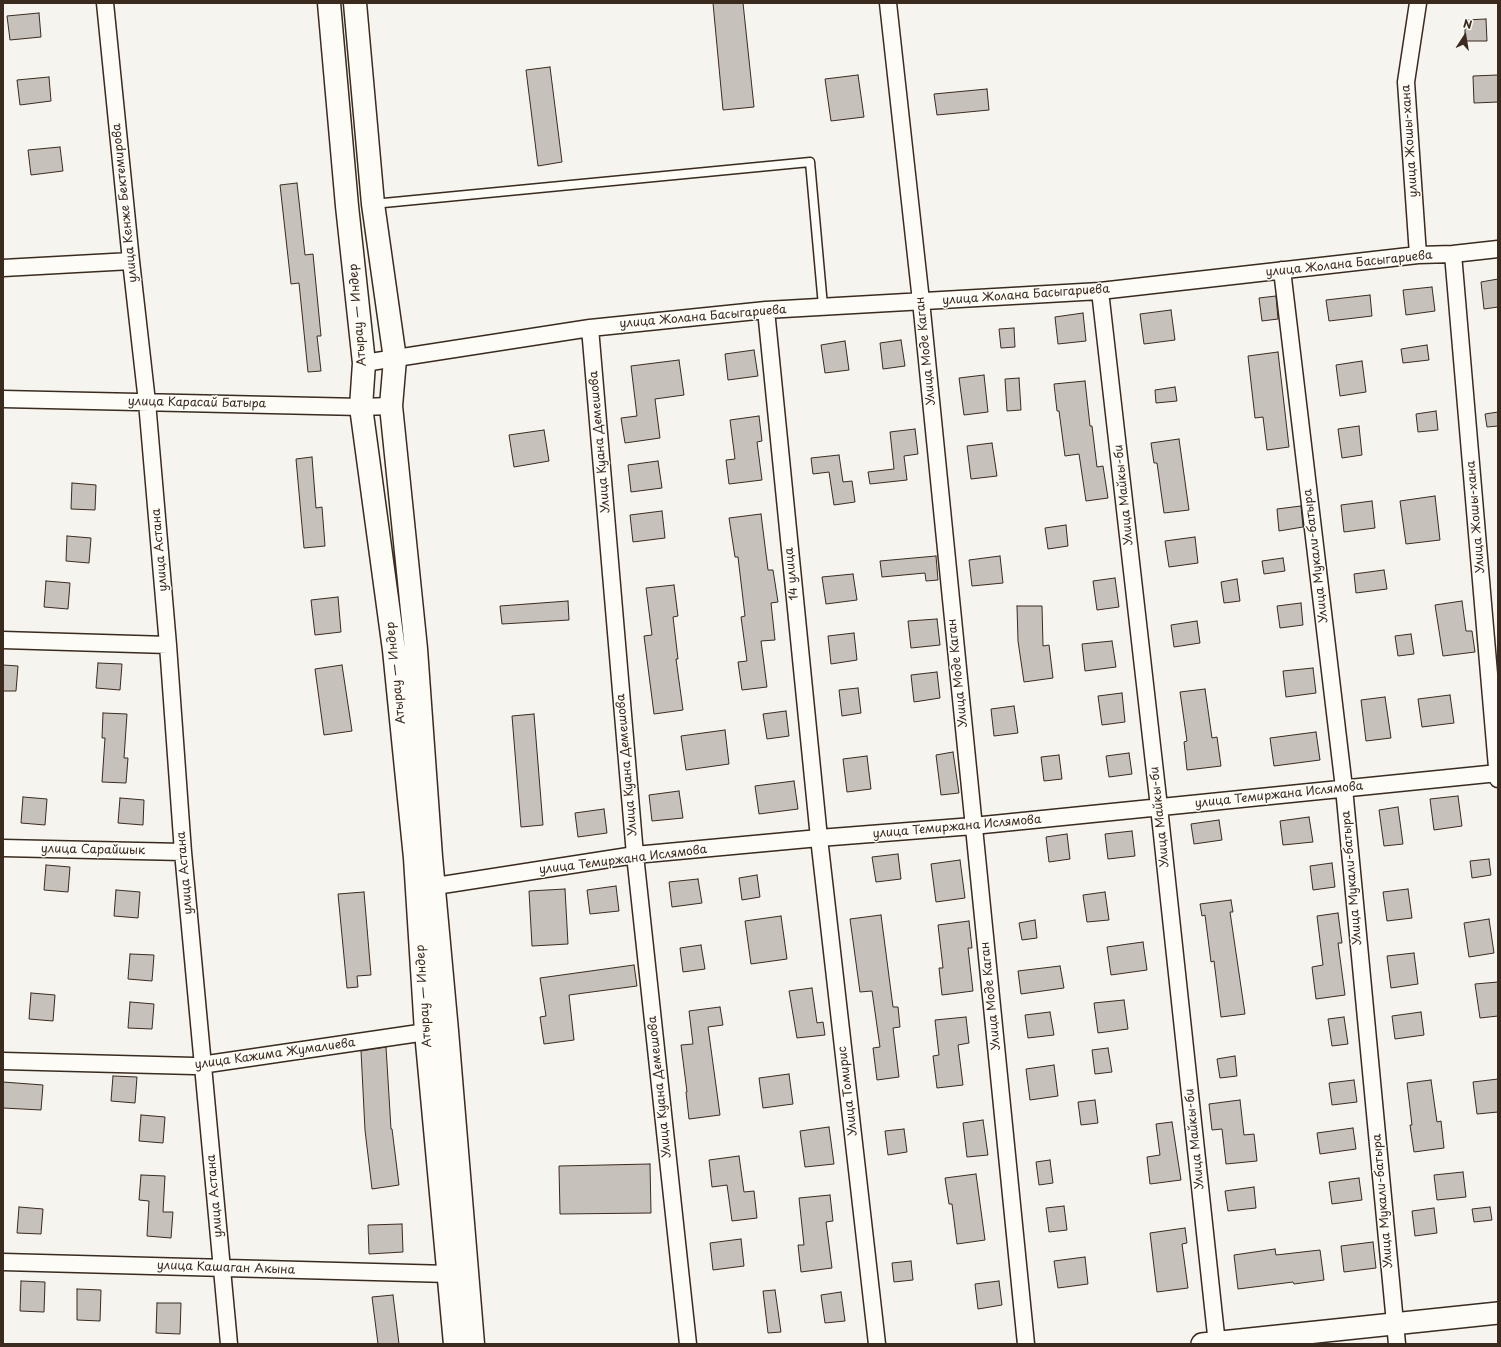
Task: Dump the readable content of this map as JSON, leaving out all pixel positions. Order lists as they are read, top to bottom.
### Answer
{
  "streets": {
    "main road": ["Атырау — Индер"],
    "street": [
      "улица Жошы-хана",
      "улица Кенже Бектемирова",
      "улица Жолана Басыгариева",
      "Улица Моде Каган",
      "улица Карасай Батыра",
      "Улица Куана Демешова",
      "Улица Майкы-би",
      "Улица Жошы-хана",
      "улица Астана",
      "Улица Мукали-батыра",
      "14 улица",
      "улица Темиржана Ислямова",
      "улица Сарайшык",
      "улица Кажима Жумалиева",
      "Улица Томирис",
      "улица Кашаган Акына"
    ]
  },
  "crossings": [
    ["улица Жошы-хана", "улица Жолана Басыгариева"],
    ["улица Кенже Бектемирова", "улица Карасай Батыра"],
    ["улица Кенже Бектемирова", "улица Астана"],
    ["улица Жолана Басыгариева", "Атырау — Индер"],
    ["улица Жолана Басыгариева", "Улица Моде Каган"],
    ["улица Жолана Басыгариева", "Улица Куана Демешова"],
    ["улица Жолана Басыгариева", "Улица Майкы-би"],
    ["улица Жолана Басыгариева", "Улица Жошы-хана"],
    ["улица Жолана Басыгариева", "Улица Мукали-батыра"],
    ["улица Жолана Басыгариева", "14 улица"],
    ["Атырау — Индер", "улица Карасай Батыра"],
    ["Атырау — Индер", "улица Темиржана Ислямова"],
    ["Атырау — Индер", "улица Кажима Жумалиева"],
    ["Атырау — Индер", "улица Кашаган Акына"],
    ["Улица Моде Каган", "улица Темиржана Ислямова"],
    ["улица Карасай Батыра", "улица Астана"],
    ["Улица Куана Демешова", "улица Темиржана Ислямова"],
    ["Улица Майкы-би", "улица Темиржана Ислямова"],
    ["Улица Жошы-хана", "улица Темиржана Ислямова"],
    ["улица Астана", "улица Сарайшык"],
    ["улица Астана", "улица Кажима Жумалиева"],
    ["улица Астана", "улица Кашаган Акына"],
    ["Улица Мукали-батыра", "улица Темиржана Ислямова"],
    ["14 улица", "улица Темиржана Ислямова"],
    ["14 улица", "Улица Томирис"],
    ["улица Темиржана Ислямова", "Улица Томирис"]
  ],
  "north": "top"
}
